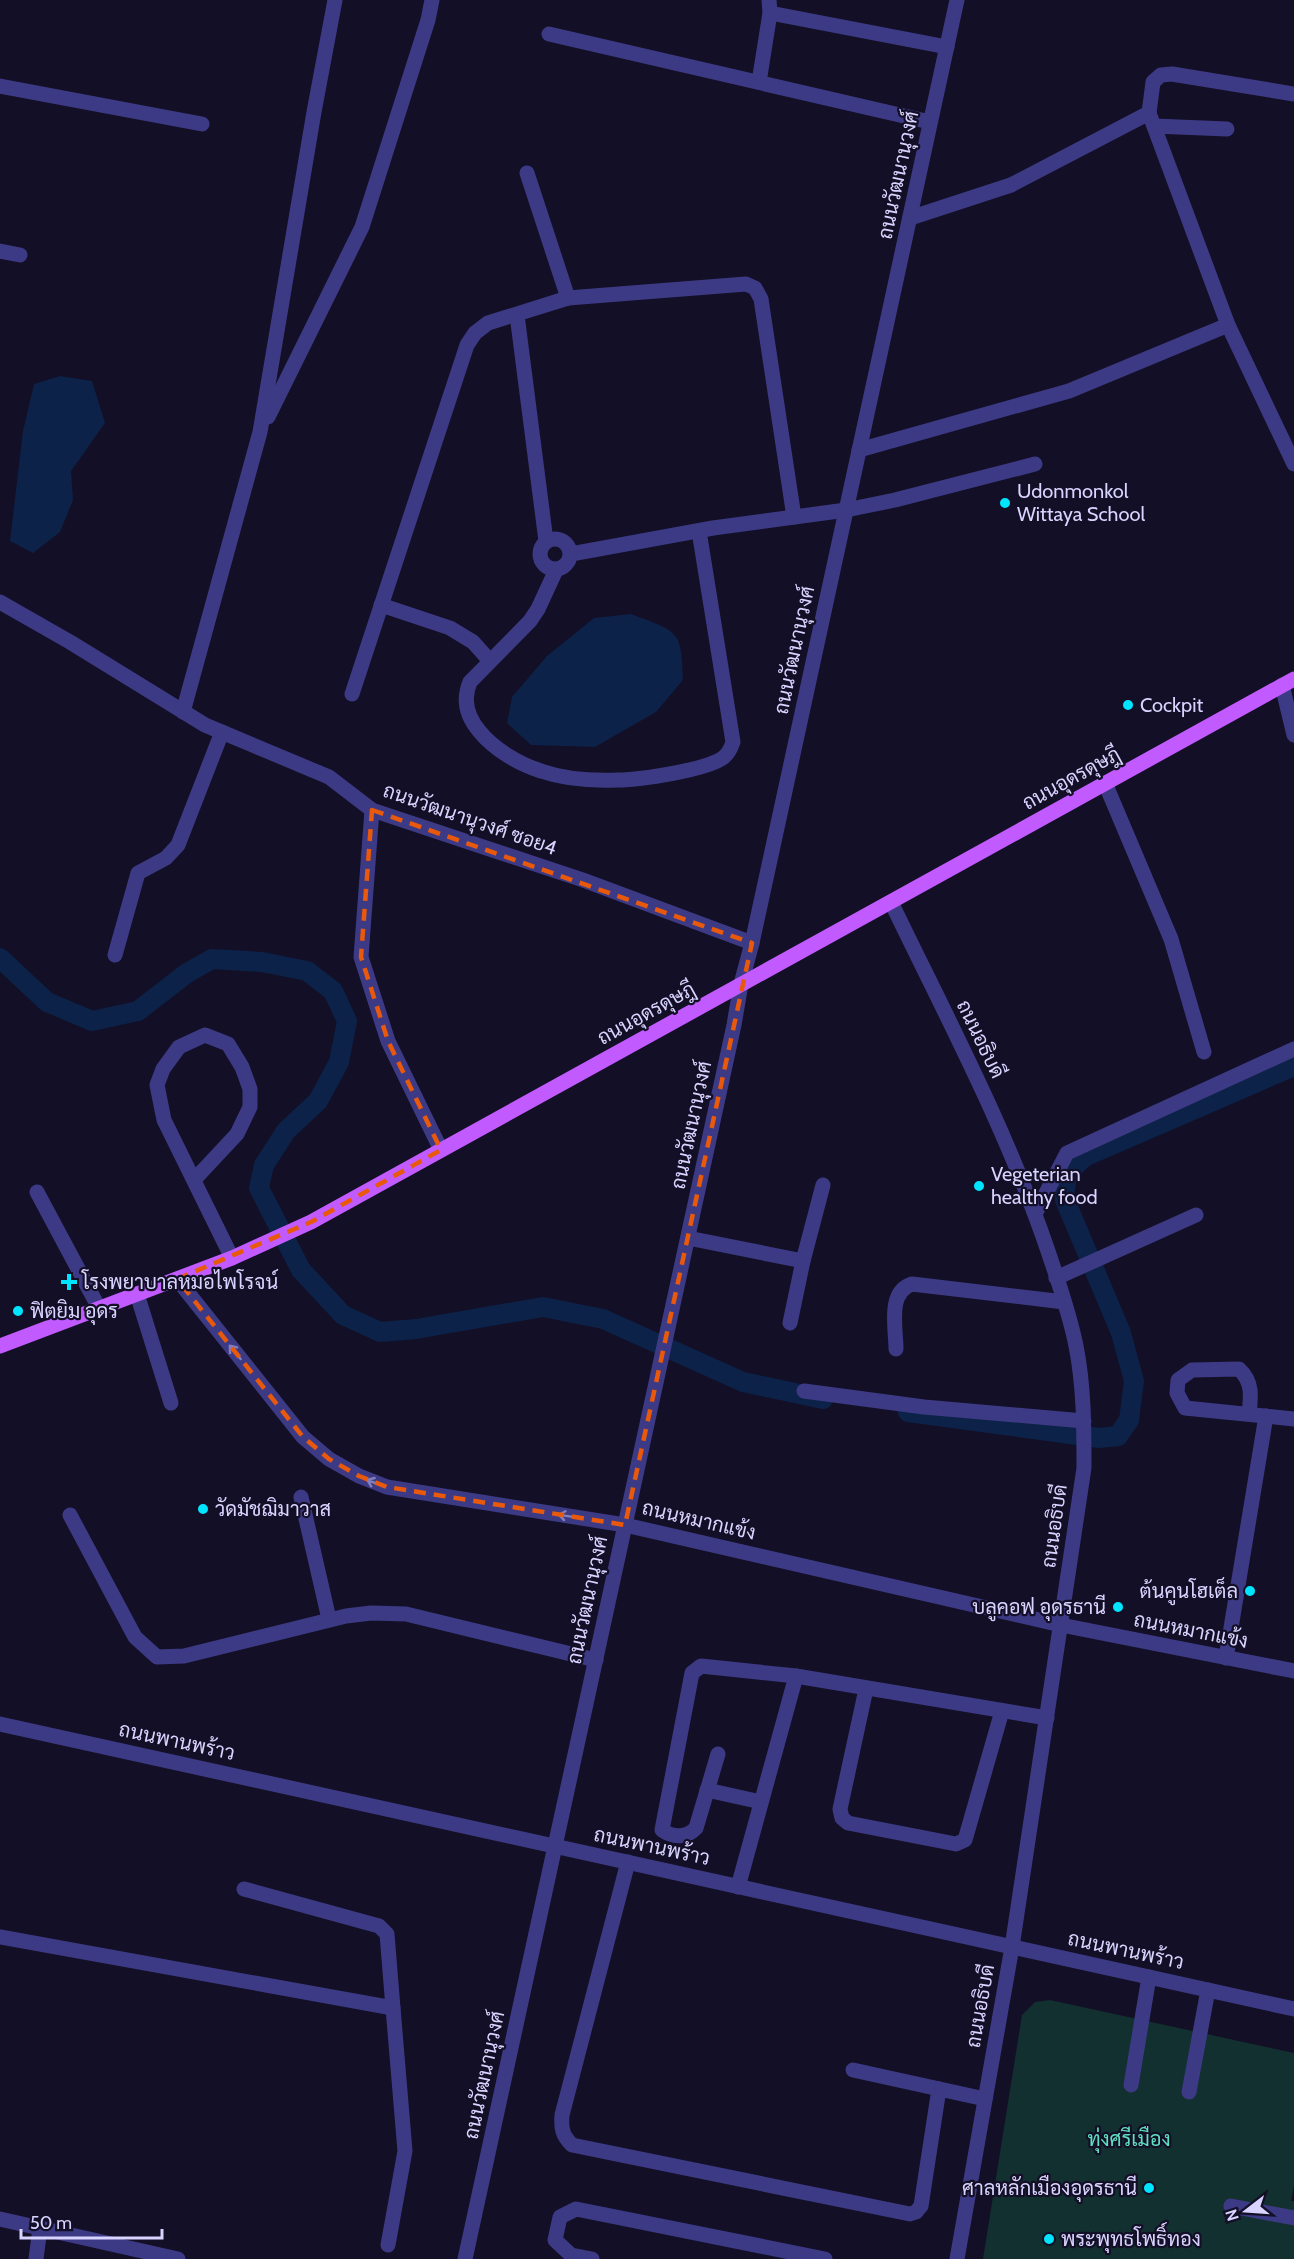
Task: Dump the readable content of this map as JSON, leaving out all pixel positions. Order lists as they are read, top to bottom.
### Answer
{
  "streets": {
    "main road": ["ถนนอุดรดุษฎี"],
    "street": [
      "ถนนวัฒนานุวงศ์",
      "ถนนวัฒนานุวงศ์ ซอย4",
      "ถนนอธิบดี",
      "ถนนหมากแข้ง",
      "ถนนพานพร้าว"
    ]
  },
  "crossings": [
    ["ถนนวัฒนานุวงศ์", "ถนนอุดรดุษฎี"],
    ["ถนนวัฒนานุวงศ์", "ถนนวัฒนานุวงศ์ ซอย4"],
    ["ถนนวัฒนานุวงศ์", "ถนนหมากแข้ง"],
    ["ถนนวัฒนานุวงศ์", "ถนนพานพร้าว"],
    ["ถนนอุดรดุษฎี", "ถนนอธิบดี"],
    ["ถนนอุดรดุษฎี", "ถนนหมากแข้ง"],
    ["ถนนอธิบดี", "ถนนหมากแข้ง"],
    ["ถนนอธิบดี", "ถนนพานพร้าว"]
  ],
  "parks": ["ทุ่งศรีเมือง"],
  "places": {
    "other": [
      "Udonmonkol Wittaya School",
      "Cockpit",
      "Vegeterian healthy food",
      "ฟิตยิม อุดร",
      "วัดมัชฌิมาวาส",
      "ต้นคูนโฮเต็ล",
      "บลูคอฟ อุดรธานี",
      "ศาลหลักเมืองอุดรธานี",
      "พระพุทธโพธิ์ทอง"
    ],
    "health": ["โรงพยาบาลหมอไพโรจน์"]
  },
  "scale_bar": "50 m",
  "north": "left"
}
